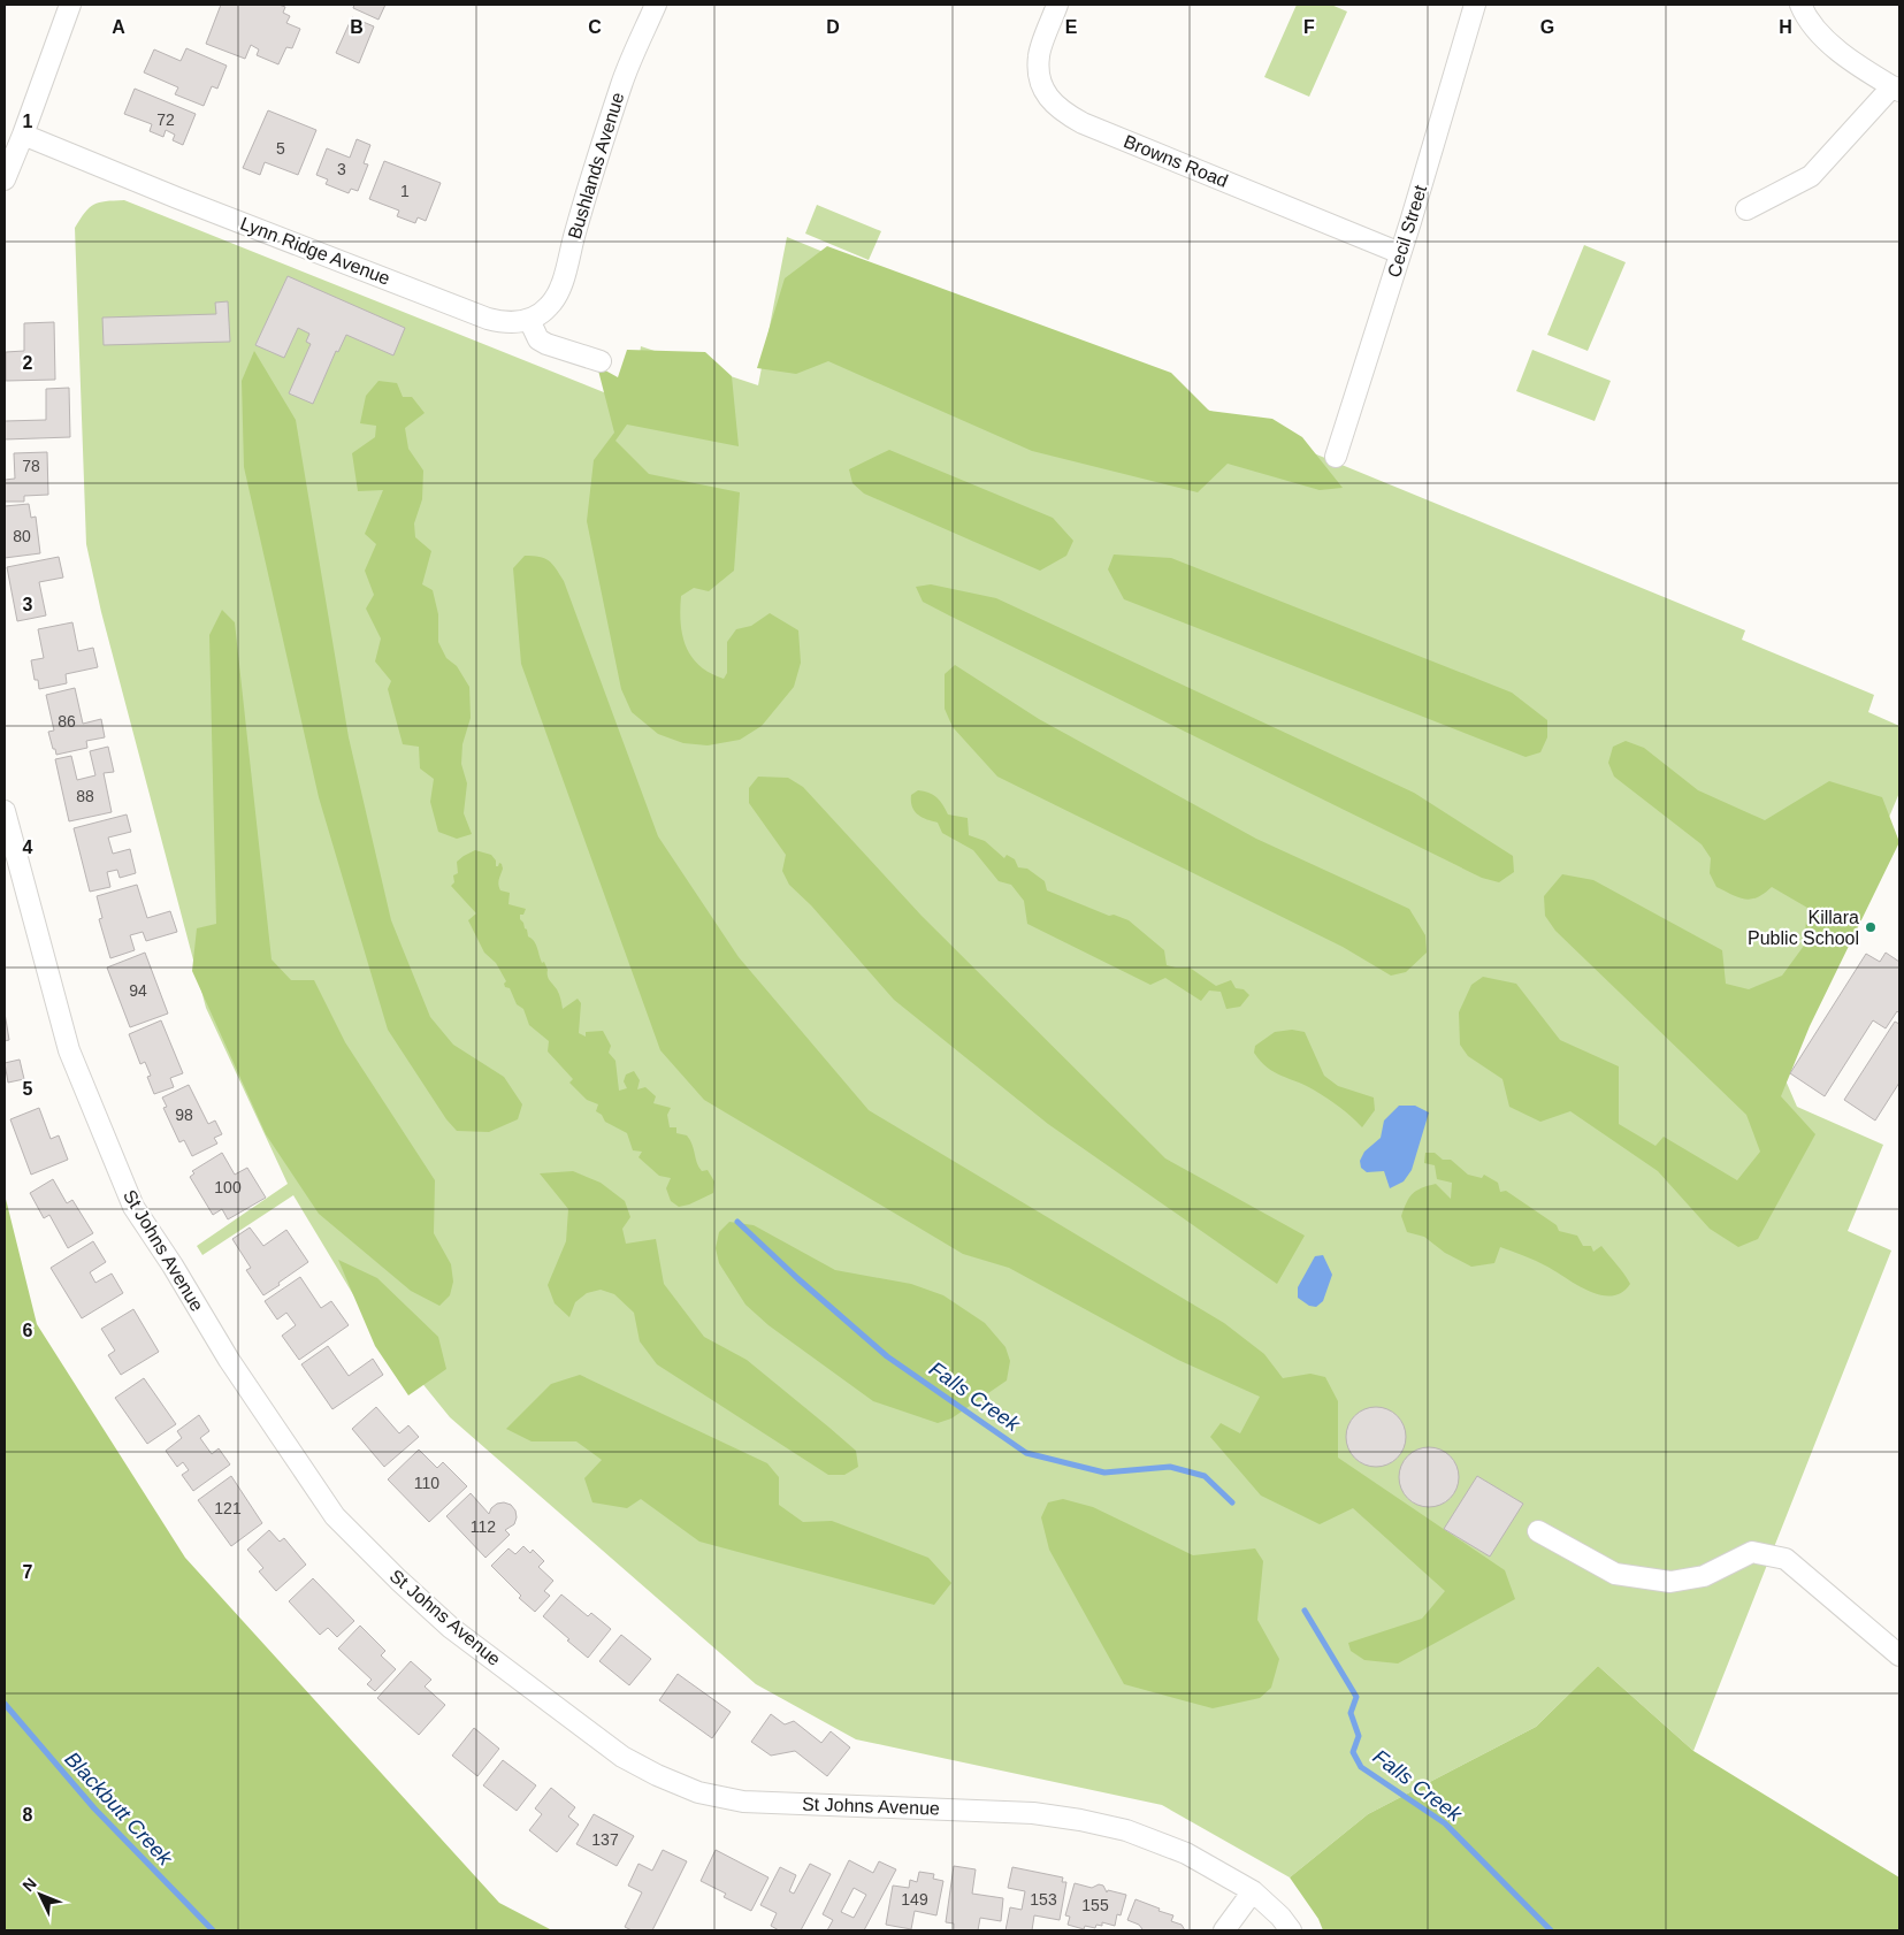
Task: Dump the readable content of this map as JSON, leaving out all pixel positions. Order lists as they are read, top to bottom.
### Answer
{
  "streets": {
    "street": [
      "Browns Road",
      "Bushlands Avenue",
      "Cecil Street",
      "Lynn Ridge Avenue",
      "St Johns Avenue"
    ]
  },
  "crossings": [
    ["Browns Road", "Cecil Street"],
    ["Bushlands Avenue", "Lynn Ridge Avenue"]
  ],
  "water": ["Falls Creek", "Blackbutt Creek"],
  "places": ["Killara Public School"],
  "house_numbers": [
    "72",
    "5",
    "3",
    "1",
    "78",
    "80",
    "86",
    "88",
    "94",
    "98",
    "100",
    "110",
    "121",
    "112",
    "137",
    "149",
    "153",
    "155"
  ],
  "north": "top left",
  "grid": {
    "columns": [
      "A",
      "B",
      "C",
      "D",
      "E",
      "F",
      "G",
      "H"
    ],
    "rows": [
      "1",
      "2",
      "3",
      "4",
      "5",
      "6",
      "7",
      "8"
    ]
  }
}
